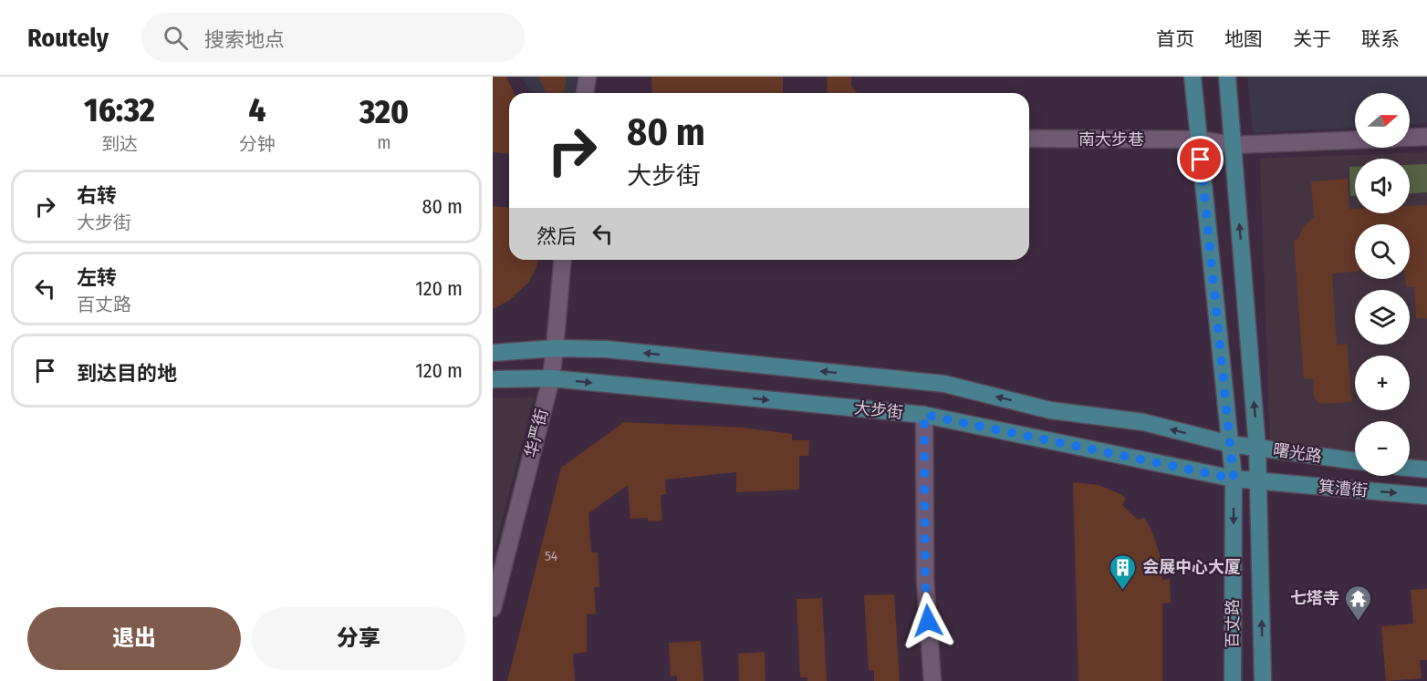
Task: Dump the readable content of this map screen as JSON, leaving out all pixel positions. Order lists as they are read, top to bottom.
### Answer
{
  "streets": {
    "main road": [
      "大步街",
      "曙光路",
      "箕漕街",
      "百丈路"
    ],
    "street": ["南大步巷", "华严街"]
  },
  "crossings": [
    ["南大步巷", "百丈路"],
    ["大步街", "华严街"],
    ["大步街", "曙光路"],
    ["大步街", "箕漕街"],
    ["大步街", "百丈路"],
    ["曙光路", "百丈路"],
    ["箕漕街", "百丈路"]
  ],
  "one_way": ["箕漕街"],
  "places": {
    "building": ["会展中心大厦"],
    "temple": ["七塔寺"]
  },
  "house_numbers": ["54"],
  "north": "right",
  "page": {
    "header": "Routely",
    "search": "搜索地点",
    "nav": [
      "首页",
      "地图",
      "关于",
      "联系"
    ],
    "eta": [
      "16:32",
      "到达",
      "4",
      "分钟",
      "320",
      "m"
    ],
    "map_buttons": ["+", "−"],
    "turn": ["80 m", "大步街"],
    "list": [
      {
        "name": "右转",
        "note": "大步街",
        "value": "80 m"
      },
      {
        "name": "左转",
        "note": "百丈路",
        "value": "120 m"
      },
      {
        "name": "到达目的地",
        "value": "120 m"
      }
    ],
    "then": "然后",
    "buttons": ["退出", "分享"]
  }
}
